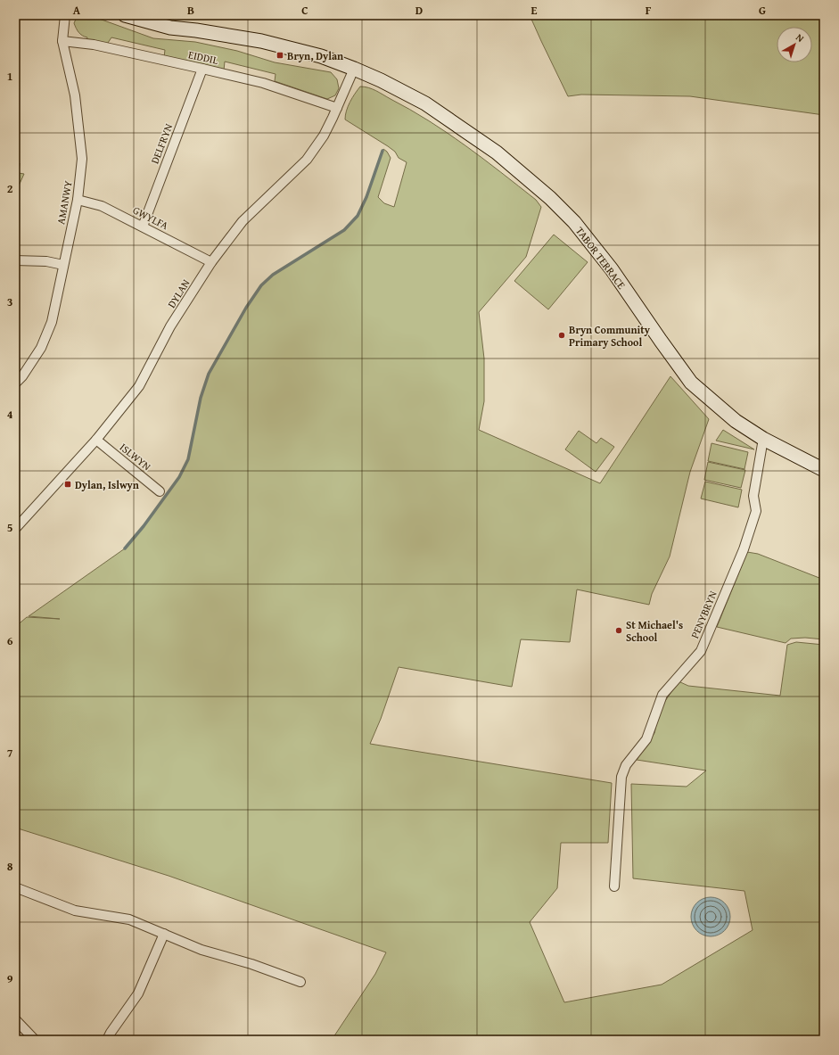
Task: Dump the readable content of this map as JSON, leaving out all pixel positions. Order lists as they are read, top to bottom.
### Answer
{
  "streets": {
    "main road": ["TABOR TERRACE"],
    "street": [
      "EIDDIL",
      "DELFRYN",
      "AMANWY",
      "GWYLFA",
      "DYLAN",
      "ISLWYN",
      "PENYBRYN"
    ]
  },
  "crossings": [
    ["EIDDIL", "DELFRYN"],
    ["EIDDIL", "AMANWY"],
    ["EIDDIL", "DYLAN"],
    ["DELFRYN", "GWYLFA"],
    ["AMANWY", "GWYLFA"],
    ["GWYLFA", "DYLAN"],
    ["TABOR TERRACE", "DYLAN"],
    ["TABOR TERRACE", "PENYBRYN"],
    ["DYLAN", "ISLWYN"]
  ],
  "places": {
    "transit": ["Bryn, Dylan", "Dylan, Islwyn"],
    "other": ["Bryn Community Primary School", "St Michael's School"]
  },
  "north": "top right",
  "grid": {
    "columns": [
      "A",
      "B",
      "C",
      "D",
      "E",
      "F",
      "G"
    ],
    "rows": [
      "1",
      "2",
      "3",
      "4",
      "5",
      "6",
      "7",
      "8",
      "9"
    ]
  }
}
